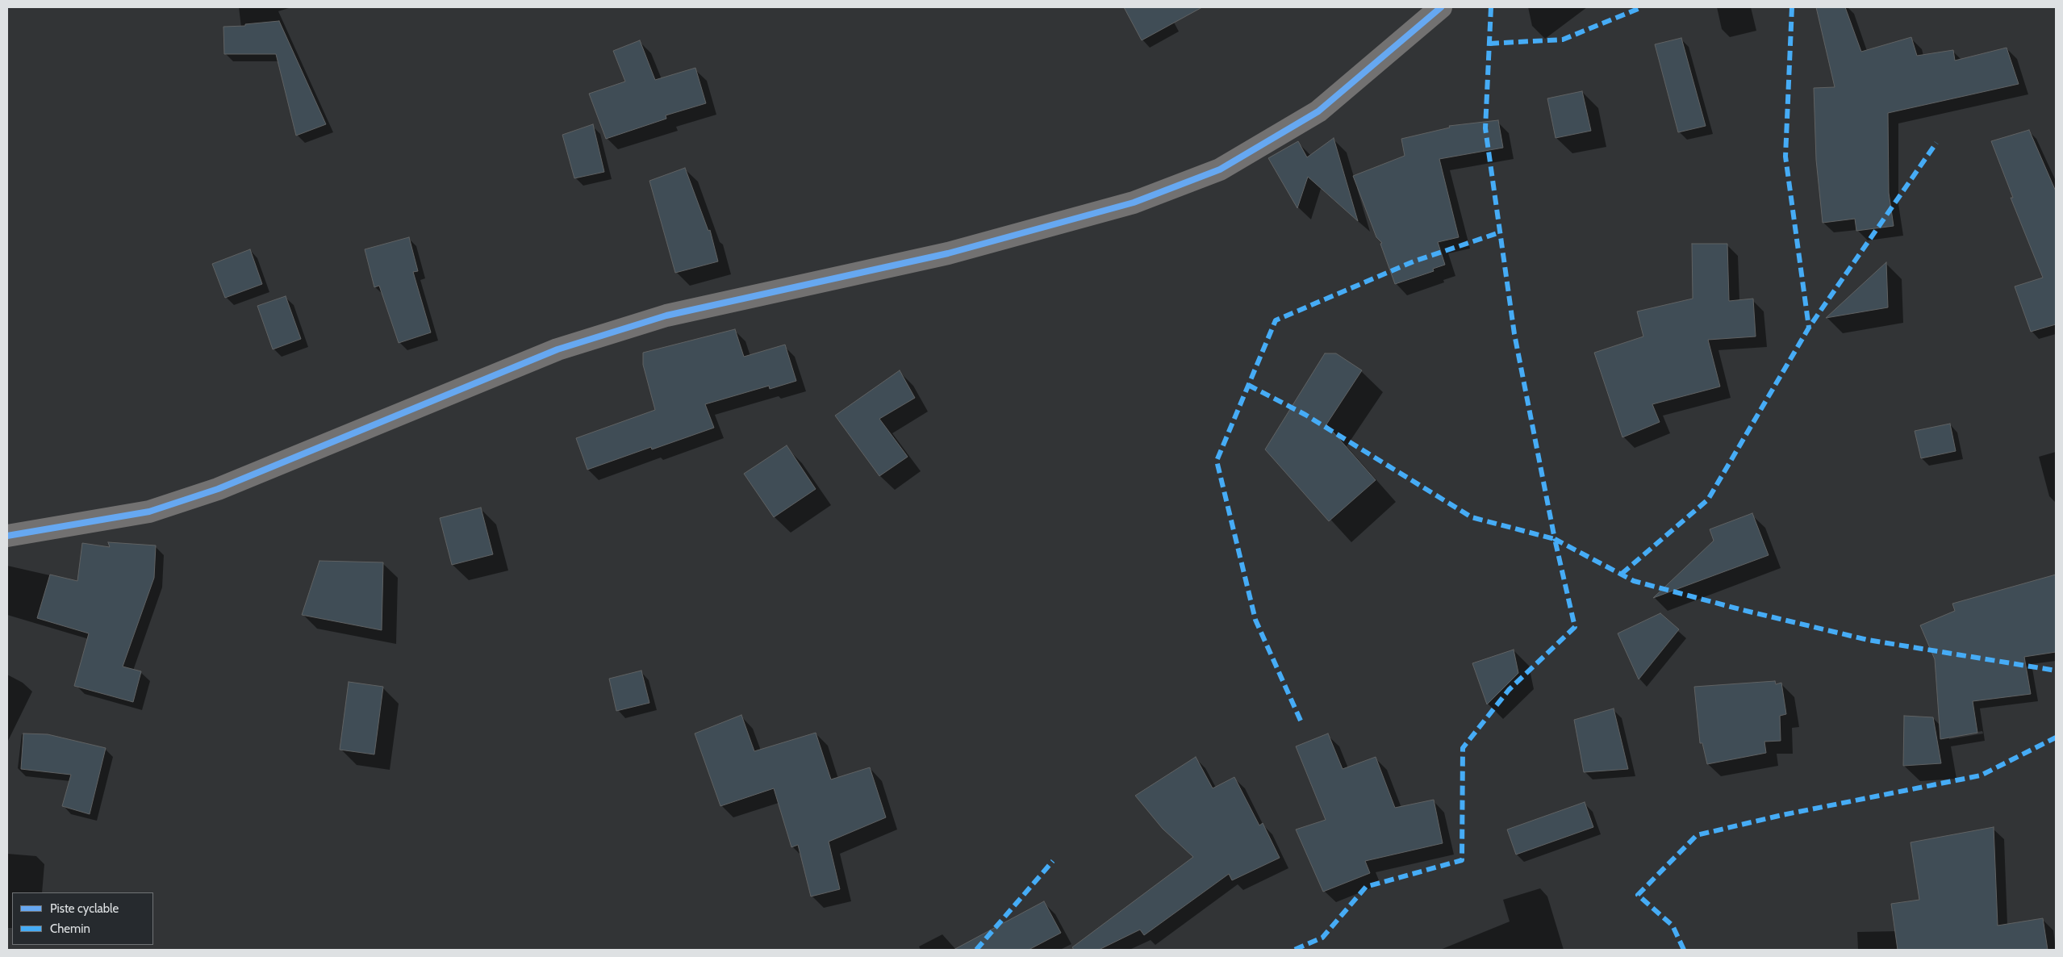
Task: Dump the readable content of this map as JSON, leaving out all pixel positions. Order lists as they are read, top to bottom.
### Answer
{
  "legend": ["Piste cyclable", "Chemin"]
}
